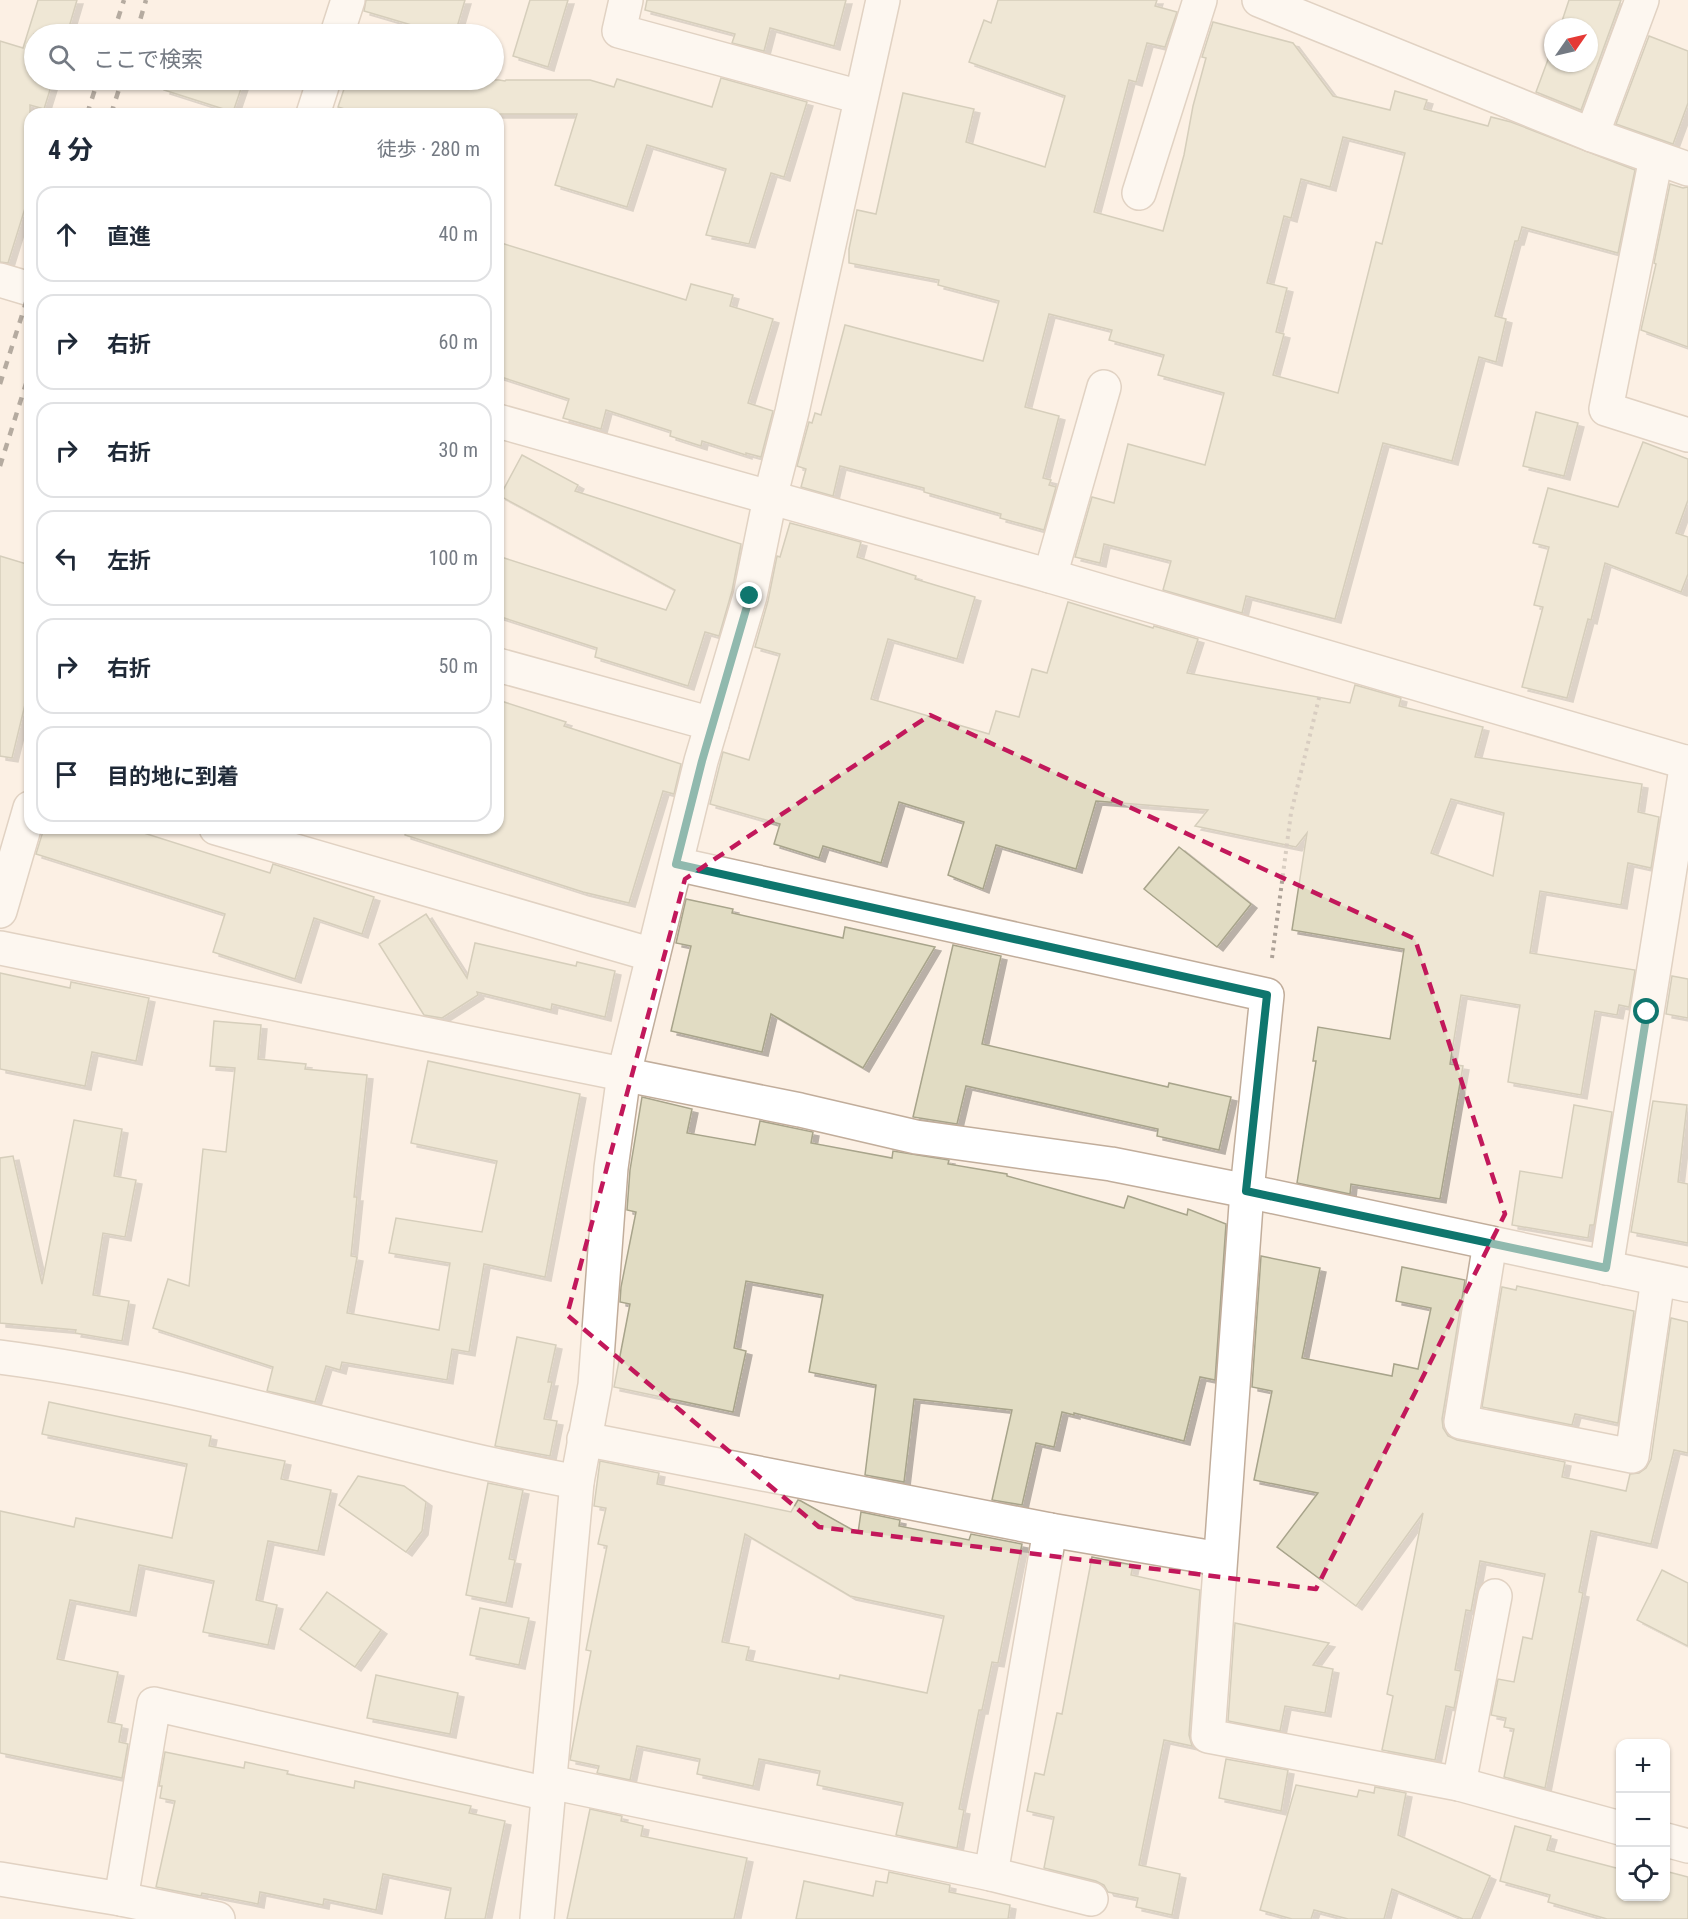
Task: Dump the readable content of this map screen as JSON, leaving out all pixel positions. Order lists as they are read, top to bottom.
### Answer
{
  "north": "top right",
  "page": {
    "search": "ここで検索",
    "heading": ["4 分", "徒歩 · 280 m"],
    "list": [
      ["直進", "40 m"],
      ["右折", "60 m"],
      ["右折", "30 m"],
      ["左折", "100 m"],
      ["右折", "50 m"],
      "目的地に到着"
    ],
    "map_buttons": ["+", "−"]
  }
}
